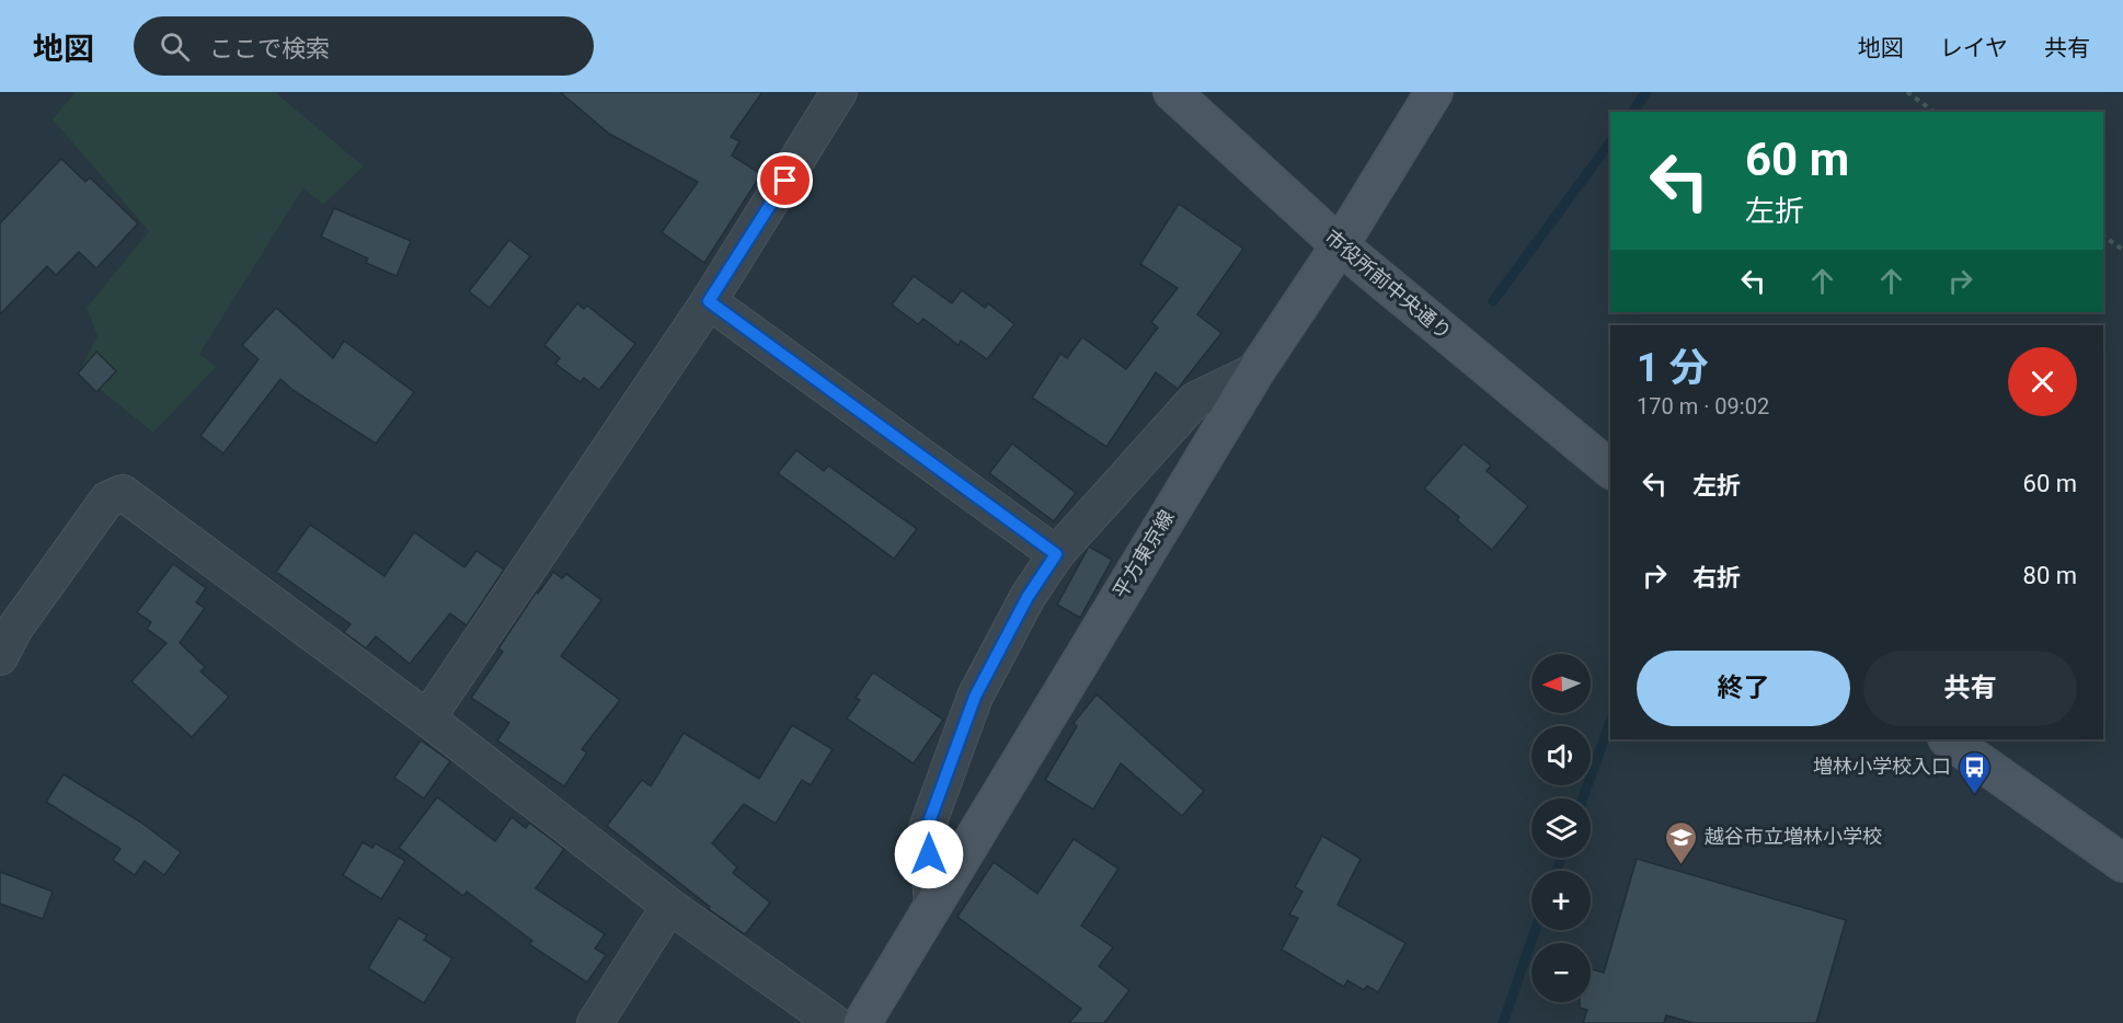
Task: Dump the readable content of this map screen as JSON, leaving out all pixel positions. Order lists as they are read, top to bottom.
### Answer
{
  "streets": {
    "main road": ["市役所前中央通り", "平方東京線"]
  },
  "crossings": [
    ["市役所前中央通り", "平方東京線"]
  ],
  "places": {
    "bus stop": ["増林小学校入口"],
    "school or university": ["越谷市立増林小学校"]
  },
  "north": "left",
  "page": {
    "header": "地図",
    "search": "ここで検索",
    "nav": ["地図", "レイヤ", "共有"],
    "turn": ["60 m", "左折"],
    "heading": ["1 分", "170 m · 09:02"],
    "list": [
      {
        "name": "左折",
        "value": "60 m"
      },
      {
        "name": "右折",
        "value": "80 m"
      }
    ],
    "buttons": ["終了", "共有"],
    "map_buttons": ["+", "−"]
  }
}
